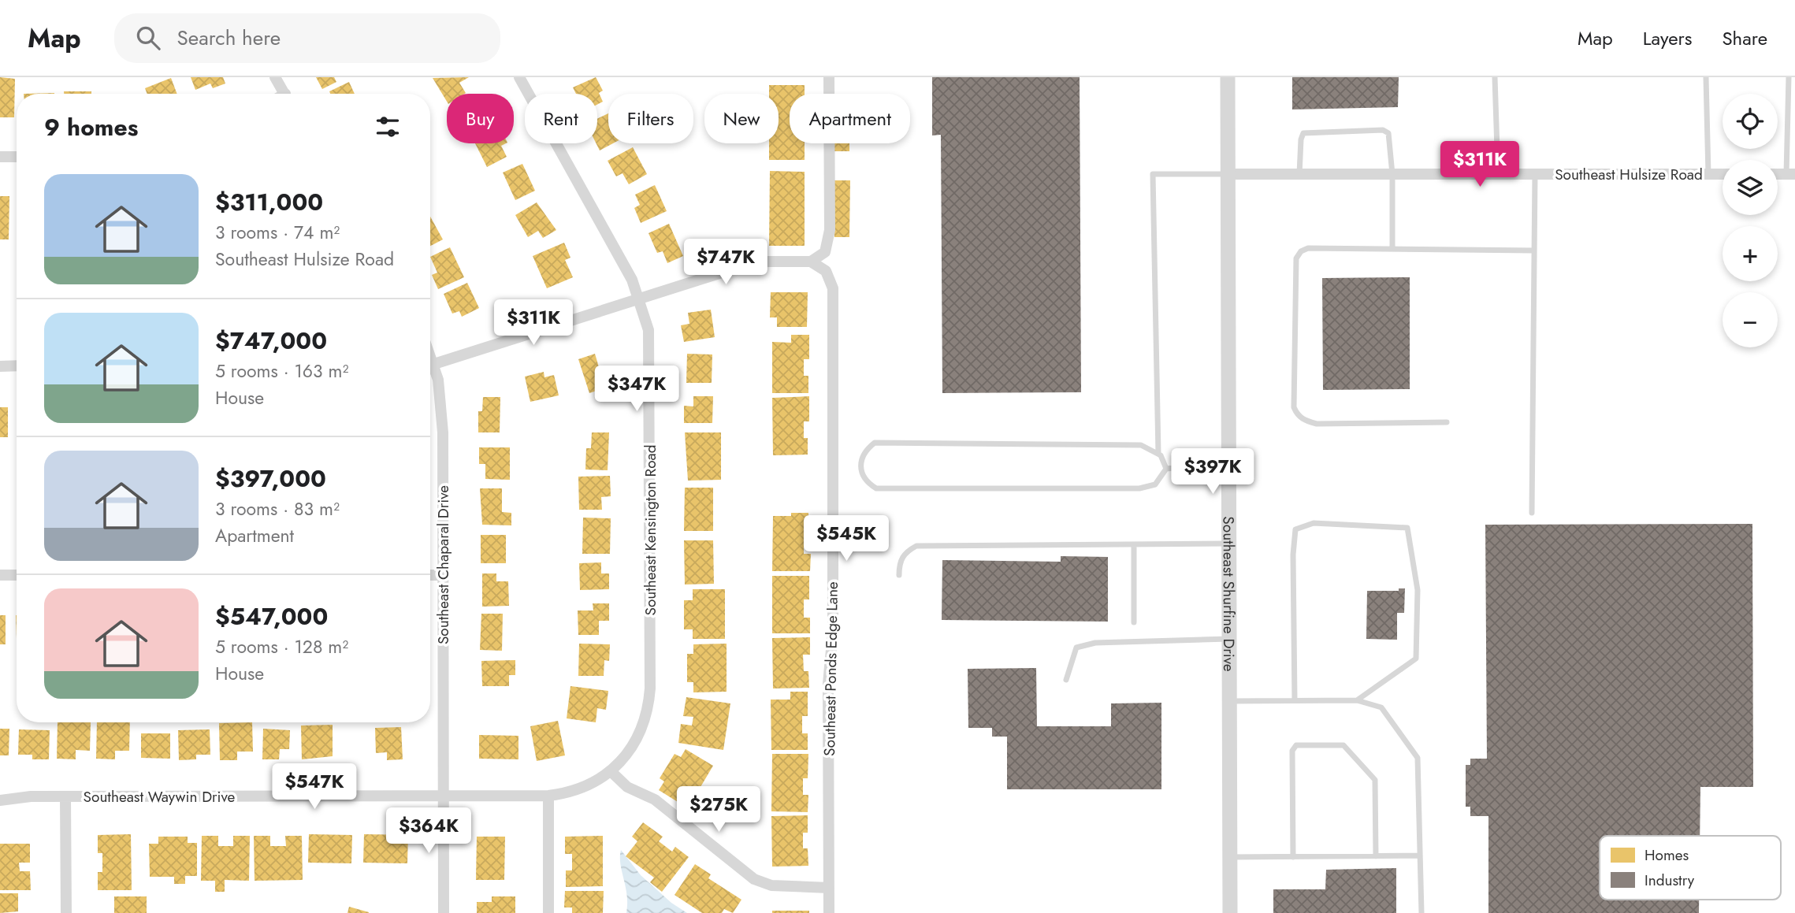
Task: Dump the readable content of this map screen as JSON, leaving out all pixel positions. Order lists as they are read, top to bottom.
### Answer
{
  "streets": {
    "street": [
      "Southeast Hulsize Road",
      "Southeast Kensington Road",
      "Southeast Chaparal Drive",
      "Southeast Shurfine Drive",
      "Southeast Ponds Edge Lane",
      "Southeast Waywin Drive"
    ]
  },
  "crossings": [
    ["Southeast Hulsize Road", "Southeast Shurfine Drive"],
    ["Southeast Kensington Road", "Southeast Waywin Drive"],
    ["Southeast Chaparal Drive", "Southeast Waywin Drive"]
  ],
  "legend": ["Homes", "Industry"],
  "page": {
    "header": "Map",
    "search": "Search here",
    "nav": ["Map", "Layers", "Share"],
    "map_buttons": ["+", "−"],
    "chip": [
      "Buy",
      "Rent",
      "Filters",
      "New",
      "Apartment"
    ],
    "heading": "9 homes",
    "price": [
      "$311K",
      "$747K",
      "$311K",
      "$347K",
      "$397K",
      "$545K",
      "$547K",
      "$275K",
      "$364K"
    ],
    "list": [
      {
        "name": "$311,000",
        "note": "3 rooms · 74 m² · Southeast Hulsize Road"
      },
      {
        "name": "$747,000",
        "note": "5 rooms · 163 m² · House"
      },
      {
        "name": "$397,000",
        "note": "3 rooms · 83 m² · Apartment"
      },
      {
        "name": "$547,000",
        "note": "5 rooms · 128 m² · House"
      }
    ]
  }
}
